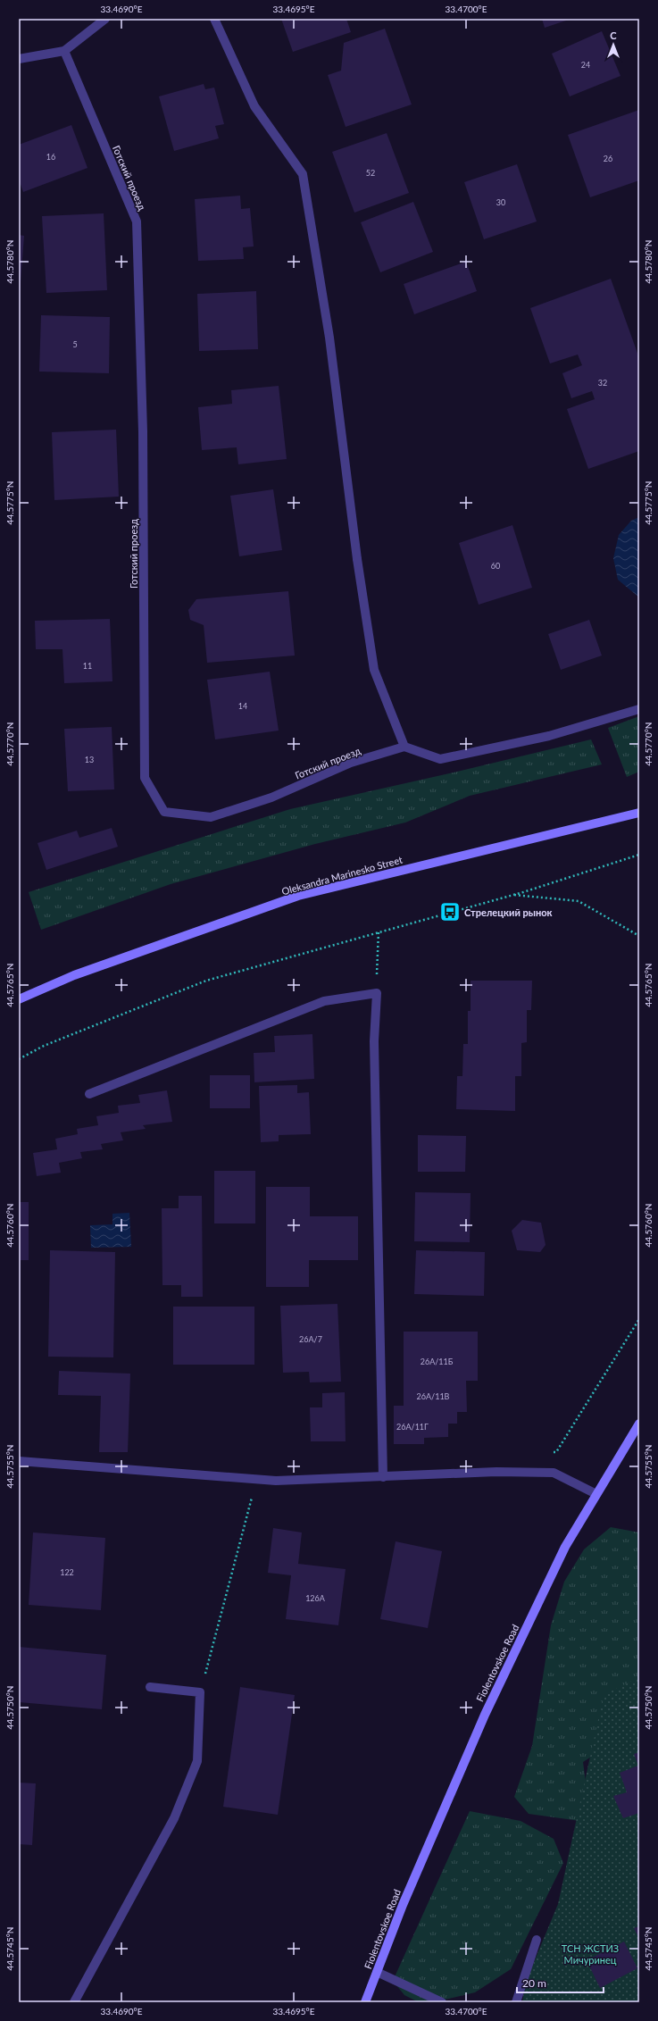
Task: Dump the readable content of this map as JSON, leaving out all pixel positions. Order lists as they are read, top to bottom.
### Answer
{
  "streets": {
    "main road": ["Oleksandra Marinesko Street", "Fiolentovskoe Road"],
    "street": ["Готский проезд"]
  },
  "parks": ["ТСН ЖСТИЗ Мичуринец"],
  "places": {
    "bus stop": ["Стрелецкий рынок"]
  },
  "house_numbers": [
    "24",
    "16",
    "26",
    "52",
    "30",
    "5",
    "32",
    "60",
    "11",
    "14",
    "13",
    "26А/7",
    "26А/11Б",
    "26А/11В",
    "26А/11Г",
    "122",
    "126А"
  ],
  "scale_bar": "20 m",
  "north": "top",
  "coordinates": [
    "33.4690°E",
    "33.4695°E",
    "33.4700°E",
    "44.5780°N",
    "44.5775°N",
    "44.5770°N",
    "44.5765°N",
    "44.5760°N",
    "44.5755°N",
    "44.5750°N",
    "44.5745°N"
  ]
}
